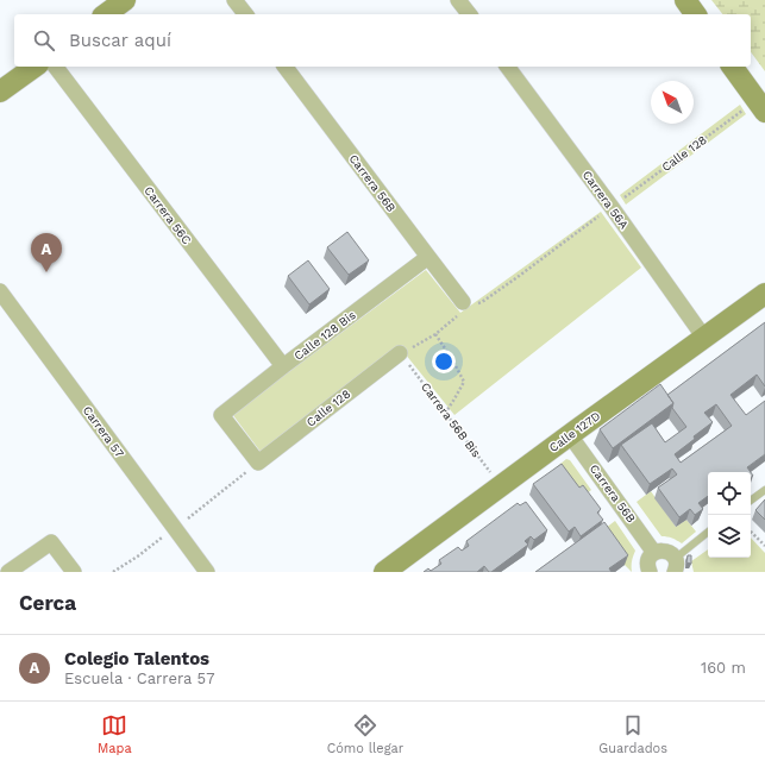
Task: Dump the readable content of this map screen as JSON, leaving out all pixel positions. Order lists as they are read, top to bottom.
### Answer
{
  "streets": {
    "street": [
      "Calle 128",
      "Carrera 56B",
      "Carrera 56A",
      "Carrera 56C",
      "Calle 128 Bis",
      "Carrera 57",
      "Calle 127D"
    ],
    "path": ["Carrera 56B Bis"]
  },
  "crossings": [
    ["Calle 128", "Carrera 56B"],
    ["Calle 128", "Carrera 56A"],
    ["Calle 128", "Calle 128 Bis"],
    ["Calle 128", "Carrera 56B Bis"],
    ["Carrera 56B", "Calle 128 Bis"],
    ["Carrera 56B", "Calle 127D"],
    ["Carrera 56A", "Calle 127D"],
    ["Carrera 56C", "Calle 128 Bis"],
    ["Carrera 56B Bis", "Calle 127D"]
  ],
  "north": "top left",
  "page": {
    "search": "Buscar aquí",
    "pins": "A",
    "heading": "Cerca",
    "list": [
      {
        "mark": "A",
        "name": "Colegio Talentos",
        "note": "Escuela · Carrera 57",
        "value": "160 m"
      }
    ],
    "nav": ["Mapa", "Cómo llegar", "Guardados"]
  }
}
